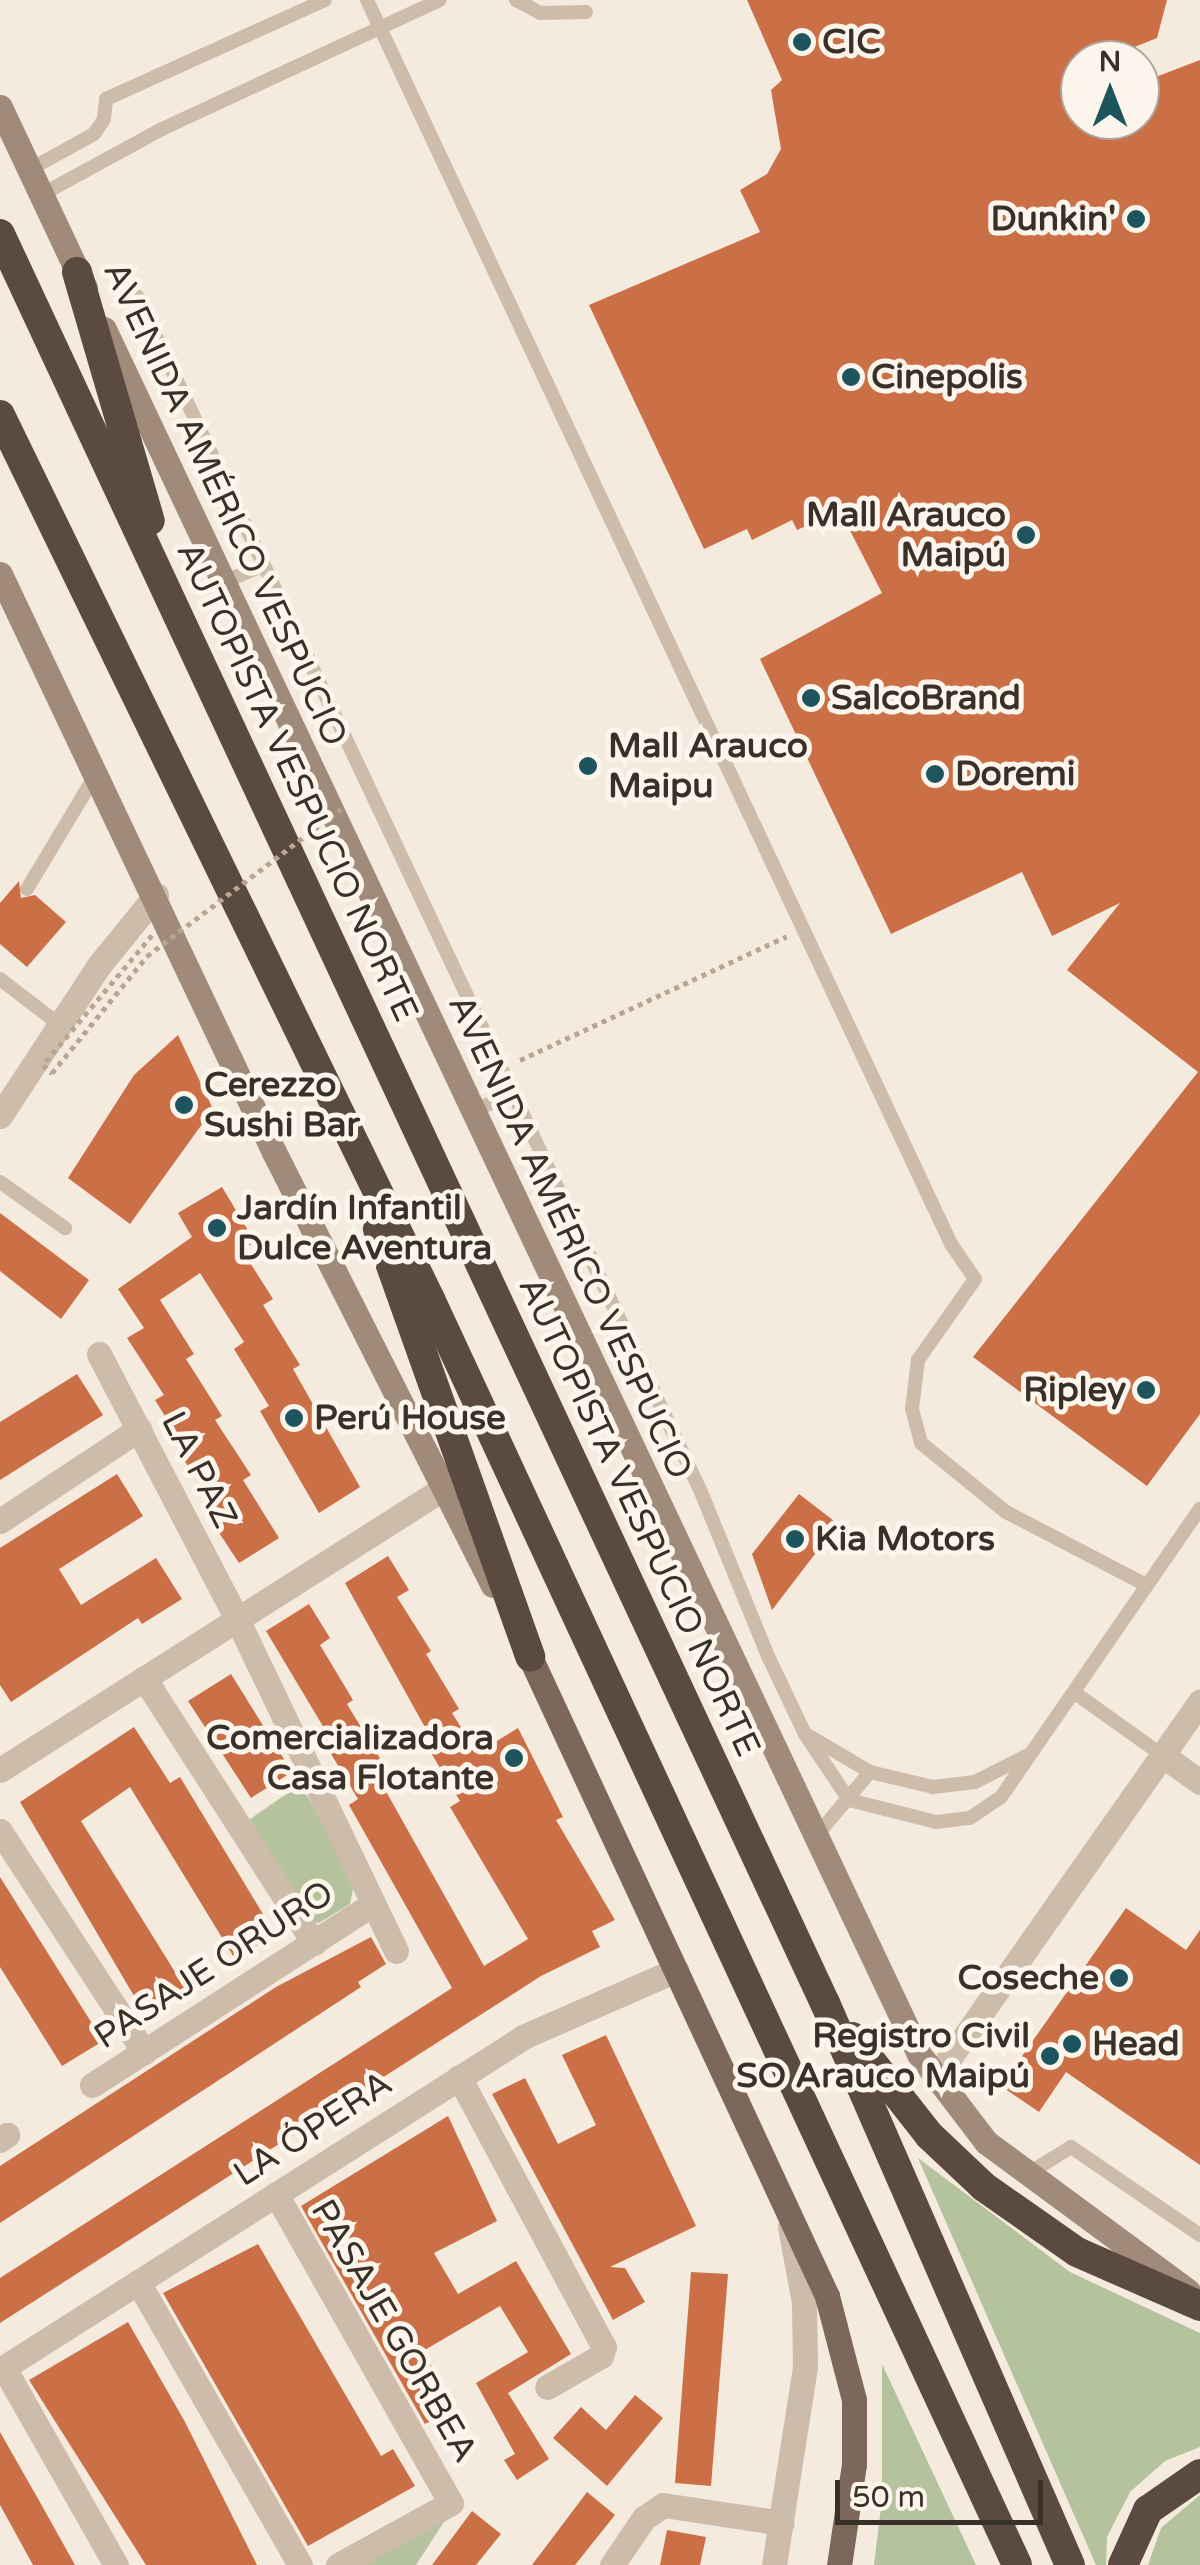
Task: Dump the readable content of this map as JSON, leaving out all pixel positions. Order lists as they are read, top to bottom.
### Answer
{
  "streets": {
    "highway": ["AUTOPISTA VESPUCIO NORTE"],
    "main road": ["AVENIDA AMÉRICO VESPUCIO"],
    "street": [
      "LA PAZ",
      "PASAJE ORURO",
      "LA ÓPERA",
      "PASAJE GORBEA"
    ]
  },
  "crossings": [
    ["LA PAZ", "PASAJE ORURO"],
    ["LA ÓPERA", "PASAJE GORBEA"]
  ],
  "places": [
    "CIC",
    "Dunkin'",
    "Cinepolis",
    "Mall Arauco Maipú",
    "SalcoBrand",
    "Mall Arauco Maipu",
    "Doremi",
    "Cerezzo Sushi Bar",
    "Jardín Infantil Dulce Aventura",
    "Ripley",
    "Perú House",
    "Kia Motors",
    "Comercializadora Casa Flotante",
    "Coseche",
    "Head",
    "Registro Civil SO Arauco Maipú"
  ],
  "scale_bar": "50 m",
  "north": "top"
}
